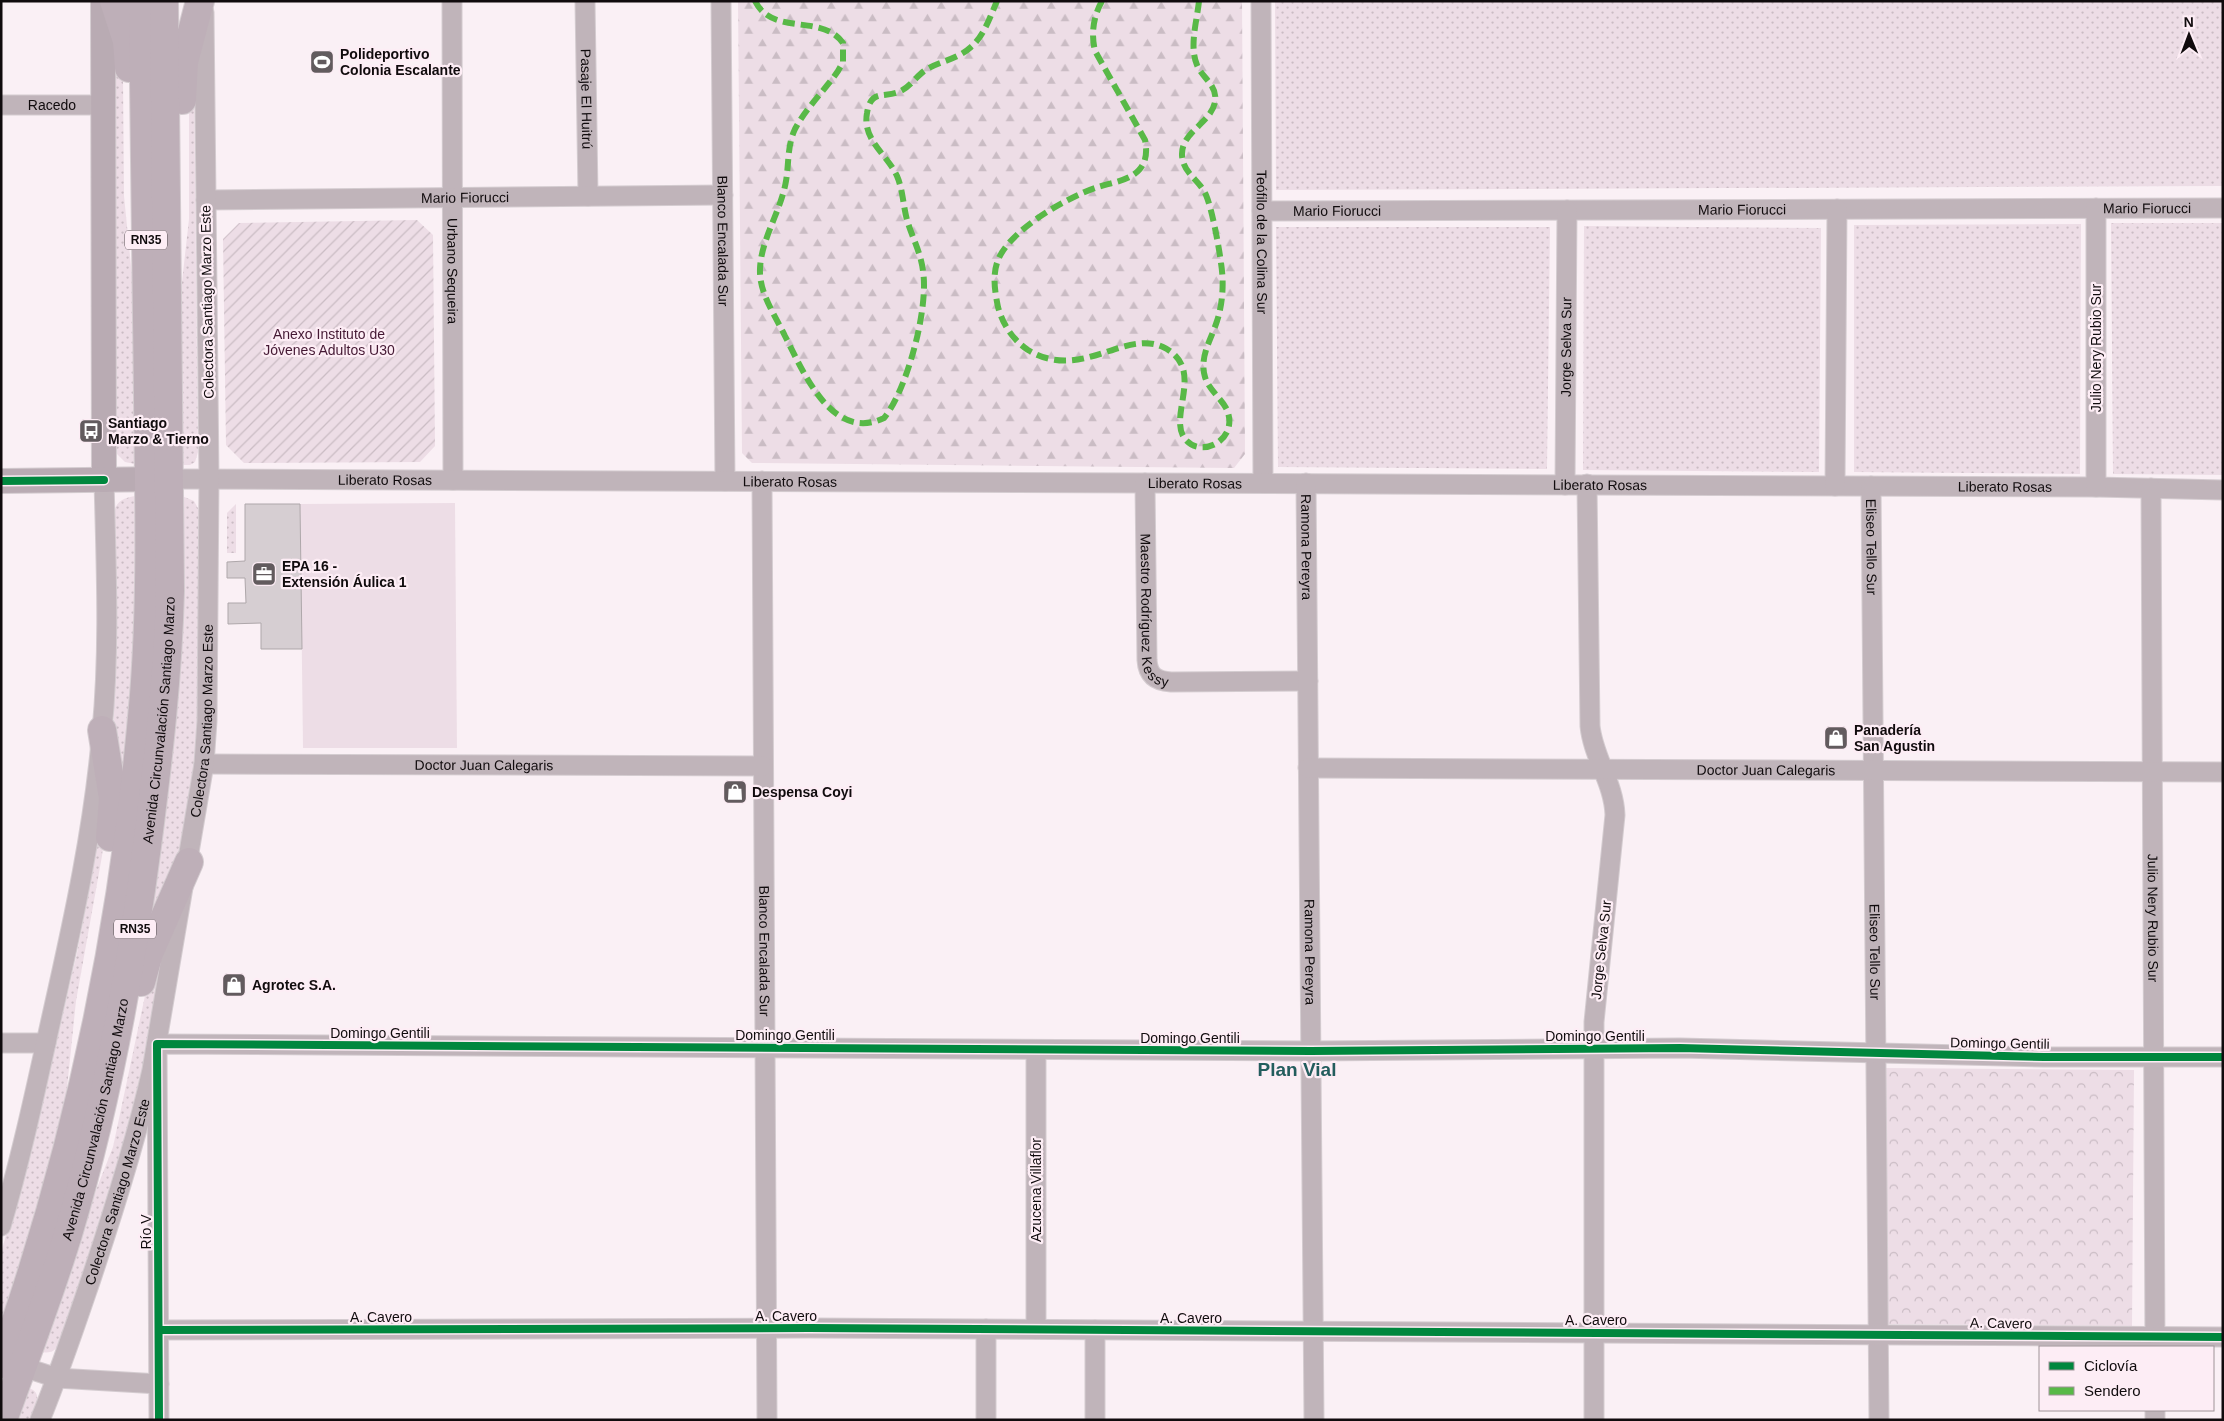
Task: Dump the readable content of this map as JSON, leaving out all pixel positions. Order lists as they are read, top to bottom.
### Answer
{
  "streets": {
    "highway": ["RN35", "Avenida Circunvalación Santiago Marzo"],
    "street": [
      "Pasaje El Huitrú",
      "Racedo",
      "Mario Fiorucci",
      "Blanco Encalada Sur",
      "Teófilo de la Colina Sur",
      "Urbano Sequeira",
      "Colectora Santiago Marzo Este",
      "Jorge Selva Sur",
      "Julio Nery Rubio Sur",
      "Liberato Rosas",
      "Ramona Pereyra",
      "Eliseo Tello Sur",
      "Maestro Rodríguez Kessy",
      "Doctor Juan Calegaris",
      "Domingo Gentili",
      "Azucena Villaflor",
      "Río V",
      "A. Cavero"
    ]
  },
  "crossings": [
    ["Pasaje El Huitrú", "Mario Fiorucci"],
    ["Mario Fiorucci", "Blanco Encalada Sur"],
    ["Mario Fiorucci", "Teófilo de la Colina Sur"],
    ["Mario Fiorucci", "Urbano Sequeira"],
    ["Mario Fiorucci", "Colectora Santiago Marzo Este"],
    ["Mario Fiorucci", "Jorge Selva Sur"],
    ["Mario Fiorucci", "Julio Nery Rubio Sur"],
    ["Blanco Encalada Sur", "Liberato Rosas"],
    ["Blanco Encalada Sur", "Doctor Juan Calegaris"],
    ["Blanco Encalada Sur", "Domingo Gentili"],
    ["Blanco Encalada Sur", "A. Cavero"],
    ["Teófilo de la Colina Sur", "Liberato Rosas"],
    ["Urbano Sequeira", "Liberato Rosas"],
    ["Colectora Santiago Marzo Este", "Liberato Rosas"],
    ["Colectora Santiago Marzo Este", "Doctor Juan Calegaris"],
    ["Colectora Santiago Marzo Este", "Domingo Gentili"],
    ["Colectora Santiago Marzo Este", "Río V"],
    ["Jorge Selva Sur", "Liberato Rosas"],
    ["Jorge Selva Sur", "Doctor Juan Calegaris"],
    ["Jorge Selva Sur", "Domingo Gentili"],
    ["Jorge Selva Sur", "A. Cavero"],
    ["Julio Nery Rubio Sur", "Liberato Rosas"],
    ["Julio Nery Rubio Sur", "Doctor Juan Calegaris"],
    ["Julio Nery Rubio Sur", "Domingo Gentili"],
    ["Julio Nery Rubio Sur", "A. Cavero"],
    ["Liberato Rosas", "Ramona Pereyra"],
    ["Liberato Rosas", "Eliseo Tello Sur"],
    ["Liberato Rosas", "Maestro Rodríguez Kessy"],
    ["Liberato Rosas", "Avenida Circunvalación Santiago Marzo"],
    ["Ramona Pereyra", "Maestro Rodríguez Kessy"],
    ["Ramona Pereyra", "Doctor Juan Calegaris"],
    ["Ramona Pereyra", "Domingo Gentili"],
    ["Ramona Pereyra", "A. Cavero"],
    ["Eliseo Tello Sur", "Doctor Juan Calegaris"],
    ["Eliseo Tello Sur", "Domingo Gentili"],
    ["Eliseo Tello Sur", "A. Cavero"],
    ["Domingo Gentili", "Azucena Villaflor"],
    ["Domingo Gentili", "Río V"],
    ["Azucena Villaflor", "A. Cavero"],
    ["Río V", "A. Cavero"]
  ],
  "districts": ["Plan Vial"],
  "parks": ["Anexo Instituto de Jóvenes Adultos U30"],
  "places": {
    "sports": ["Polideportivo Colonia Escalante"],
    "bus stop": ["Santiago Marzo & Tierno"],
    "office": ["EPA 16 - Extensión Áulica 1"],
    "shop": ["Panadería San Agustin", "Despensa Coyi", "Agrotec S.A."]
  },
  "legend": ["Ciclovía", "Sendero"],
  "north": "top"
}
